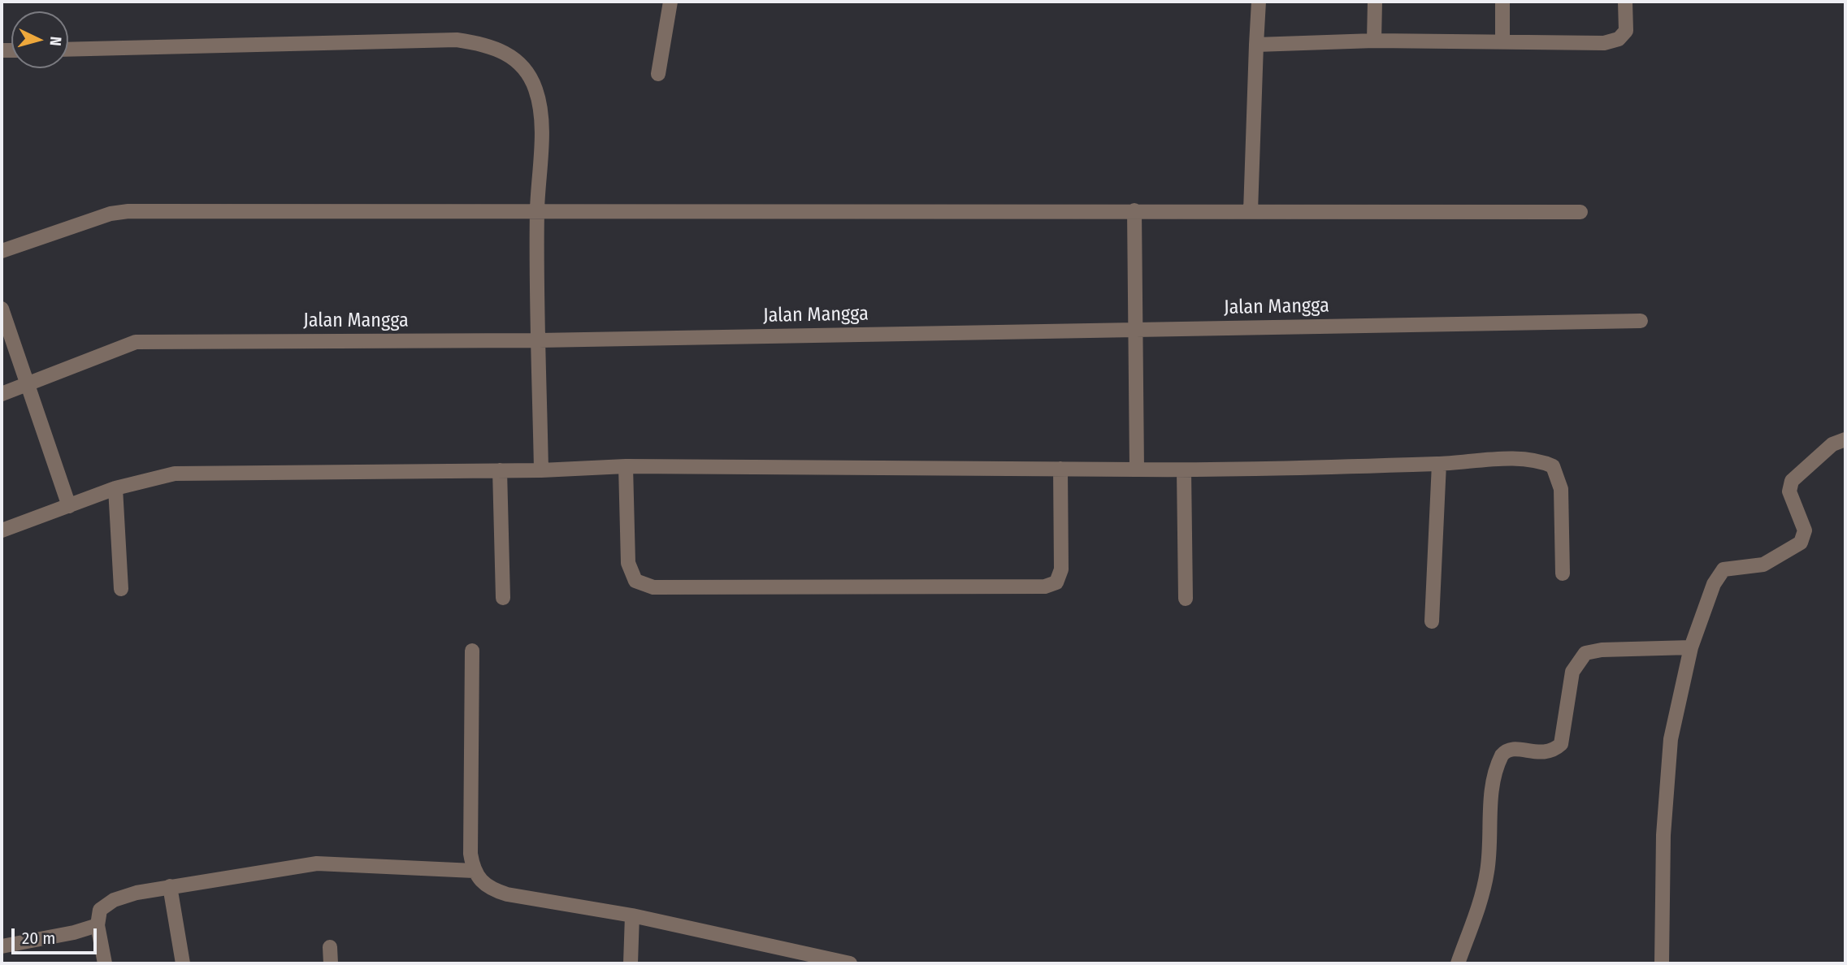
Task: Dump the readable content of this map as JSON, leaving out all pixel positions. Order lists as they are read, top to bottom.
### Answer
{
  "streets": {
    "street": ["Jalan Mangga"]
  },
  "scale_bar": "20 m",
  "north": "right"
}
